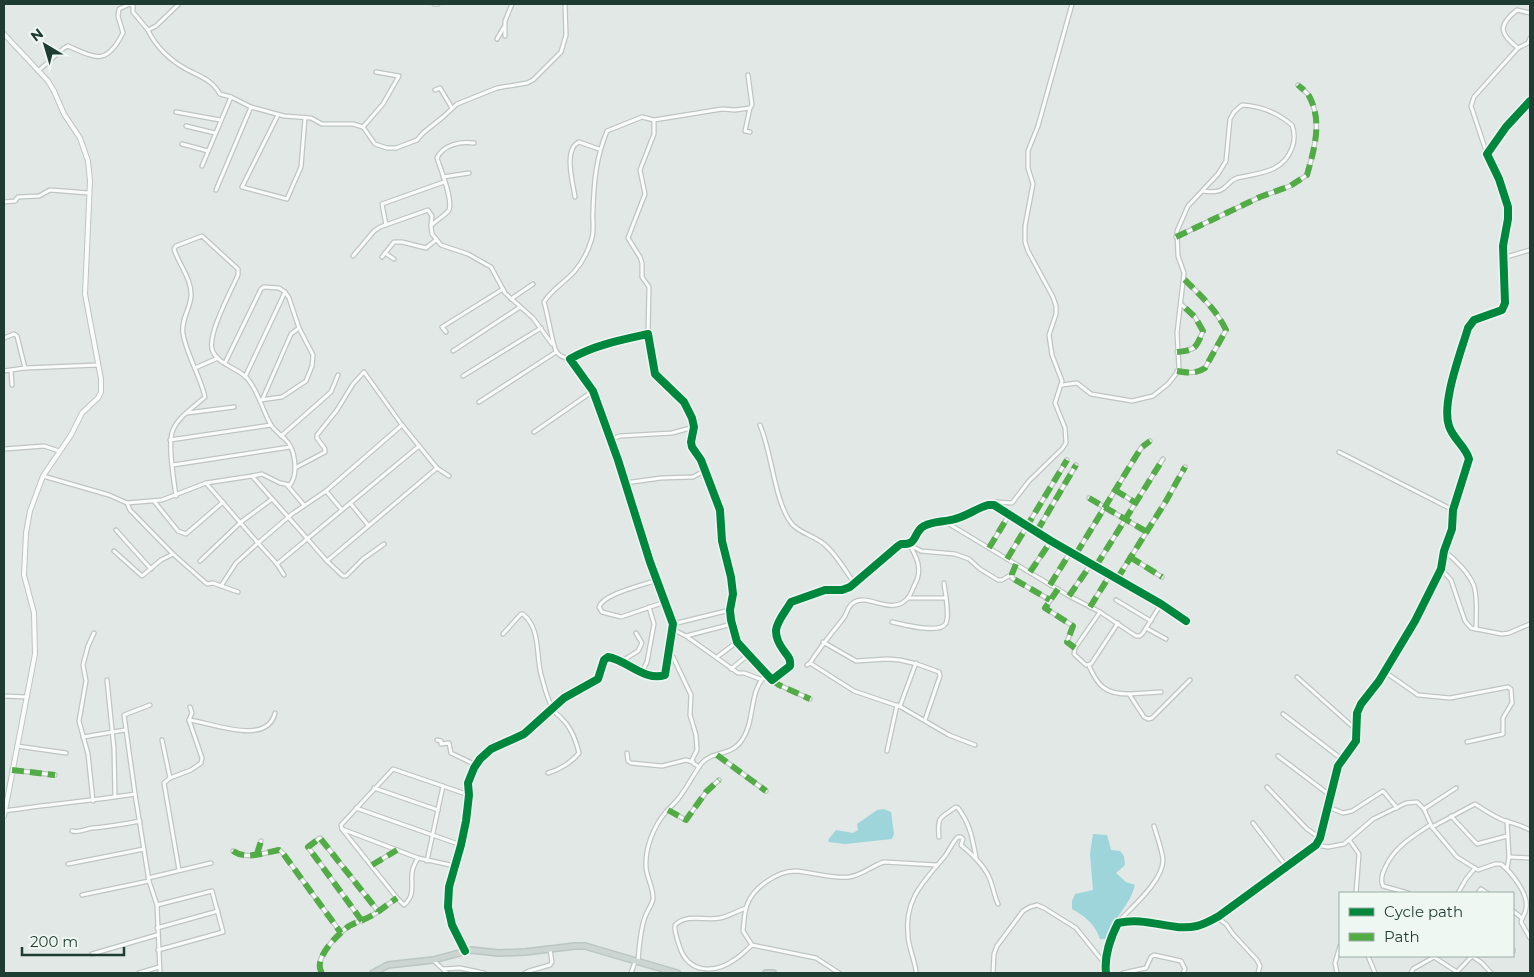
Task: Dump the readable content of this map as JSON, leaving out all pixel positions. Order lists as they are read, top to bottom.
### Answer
{
  "legend": ["Cycle path", "Path"],
  "scale_bar": "200 m",
  "north": "top left"
}
